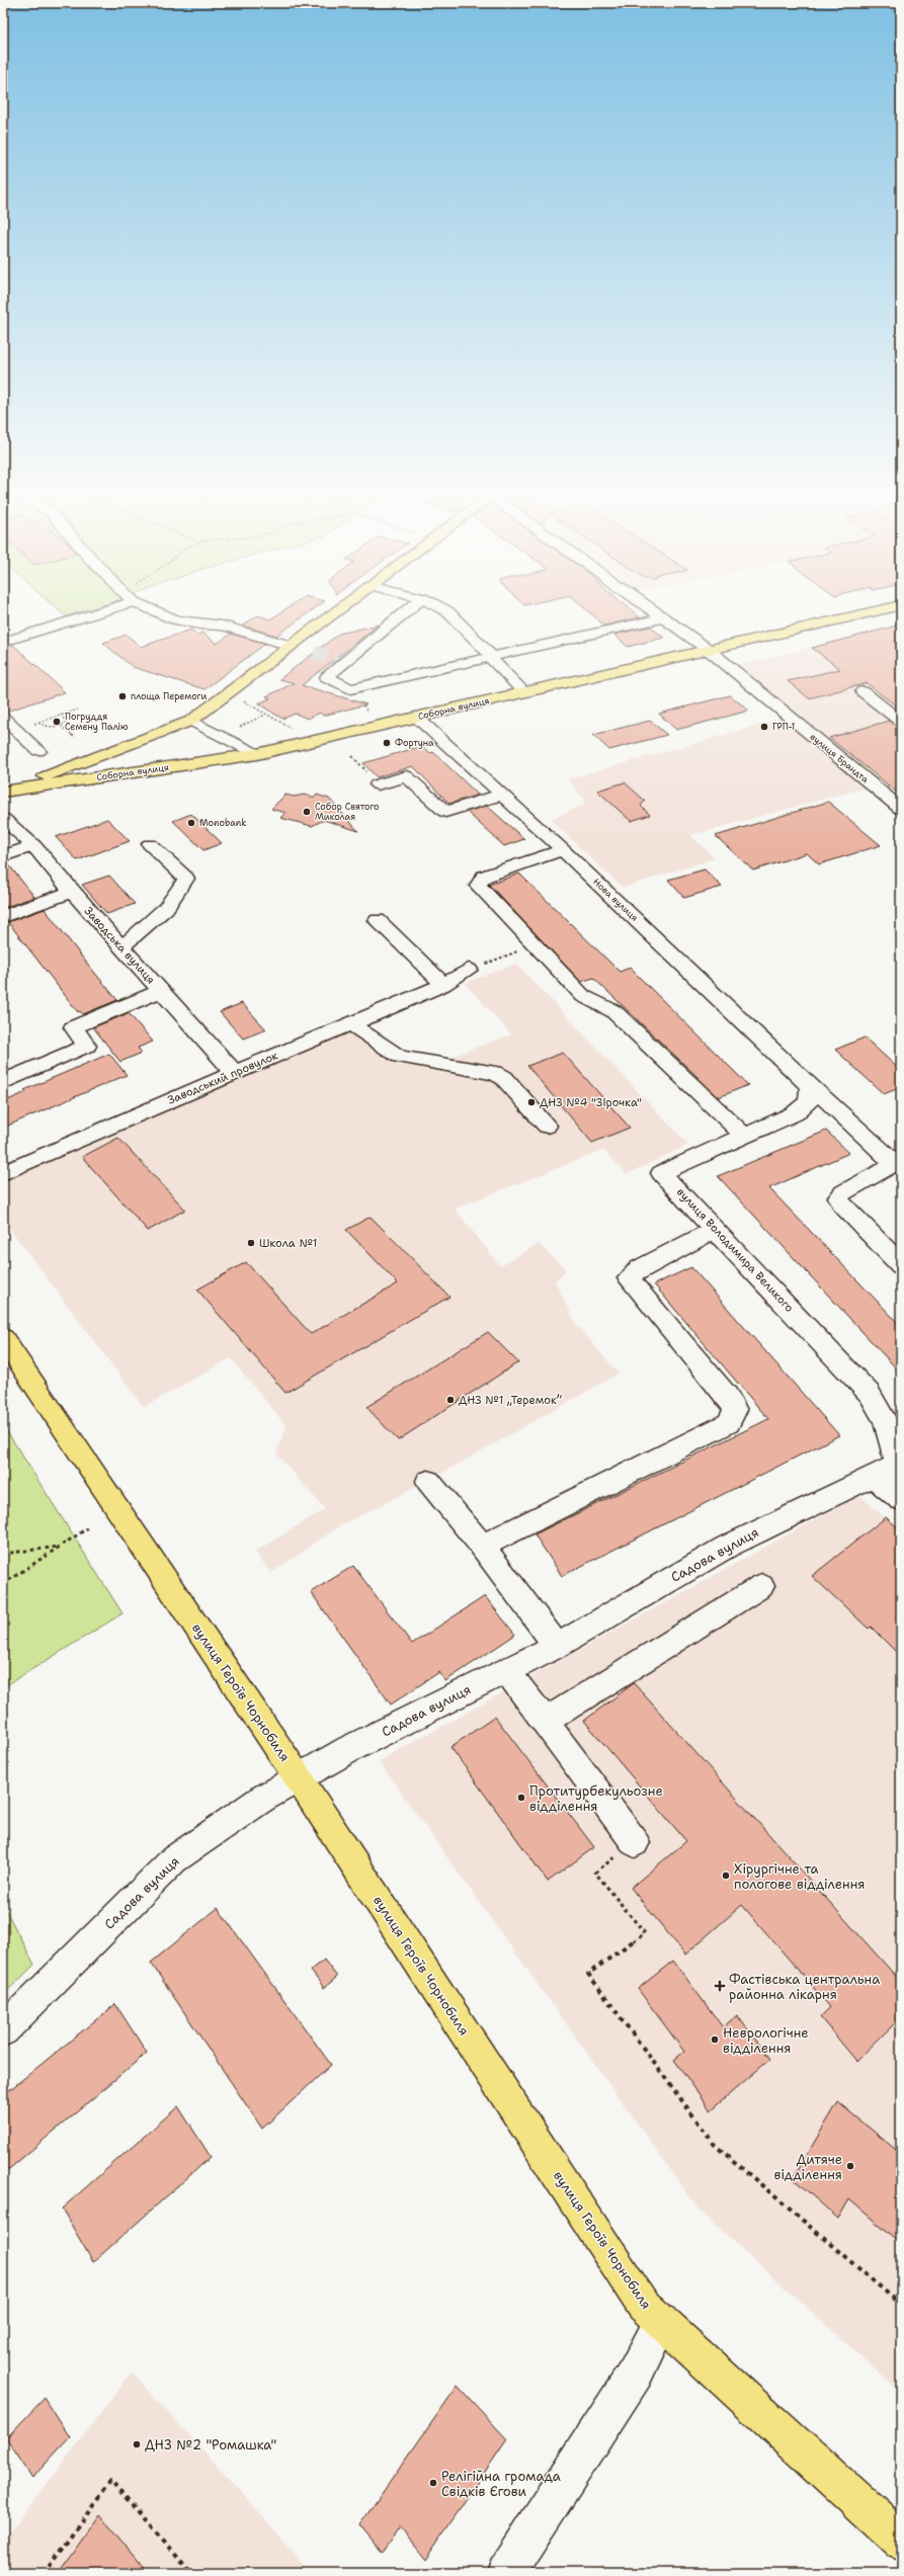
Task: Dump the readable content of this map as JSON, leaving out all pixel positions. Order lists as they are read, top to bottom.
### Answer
{
  "streets": {
    "main road": ["Соборна вулиця", "вулиця Героїв Чорнобиля"],
    "street": [
      "вулиця Брандта",
      "Нова вулиця",
      "Заводська вулиця",
      "Заводський провулок",
      "вулиця Володимира Великого",
      "Садова вулиця"
    ]
  },
  "crossings": [
    ["Соборна вулиця", "вулиця Брандта"],
    ["Соборна вулиця", "Нова вулиця"],
    ["Нова вулиця", "вулиця Володимира Великого"],
    ["Заводська вулиця", "Заводський провулок"],
    ["вулиця Володимира Великого", "Садова вулиця"],
    ["Садова вулиця", "вулиця Героїв Чорнобиля"]
  ],
  "places": {
    "other": [
      "площа Перемоги",
      "Погруддя Семену Палію",
      "ГРП-1",
      "Фортуна",
      "Собор Святого Миколая",
      "Monobank",
      "ДНЗ №4 \"Зірочка\"",
      "Школа №1",
      "ДНЗ №1 „Теремок”",
      "Протитурбекульозне відділення",
      "Хірургічне та пологове відділення",
      "Неврологічне відділення",
      "Дитяче відділення",
      "ДНЗ №2 \"Ромашка\"",
      "Релігійна громада Свідків Єгови"
    ],
    "health": ["Фастівська центральна районна лікарня"]
  }
}
